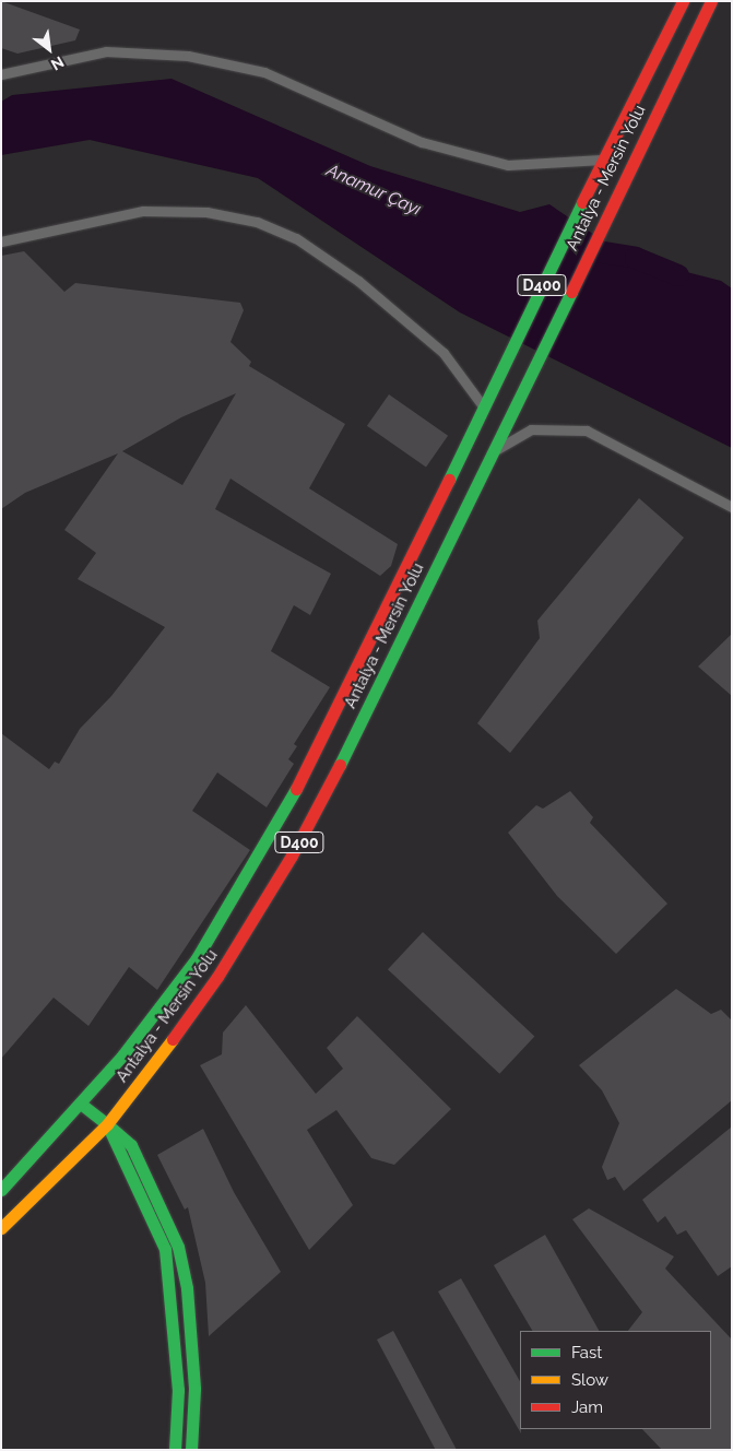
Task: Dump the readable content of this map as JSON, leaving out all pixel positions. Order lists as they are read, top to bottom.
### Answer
{
  "streets": {
    "main road": ["Antalya - Mersin Yolu", "D400"]
  },
  "water": ["Anamur Çayı"],
  "legend": ["Fast", "Slow", "Jam"],
  "north": "bottom right"
}
